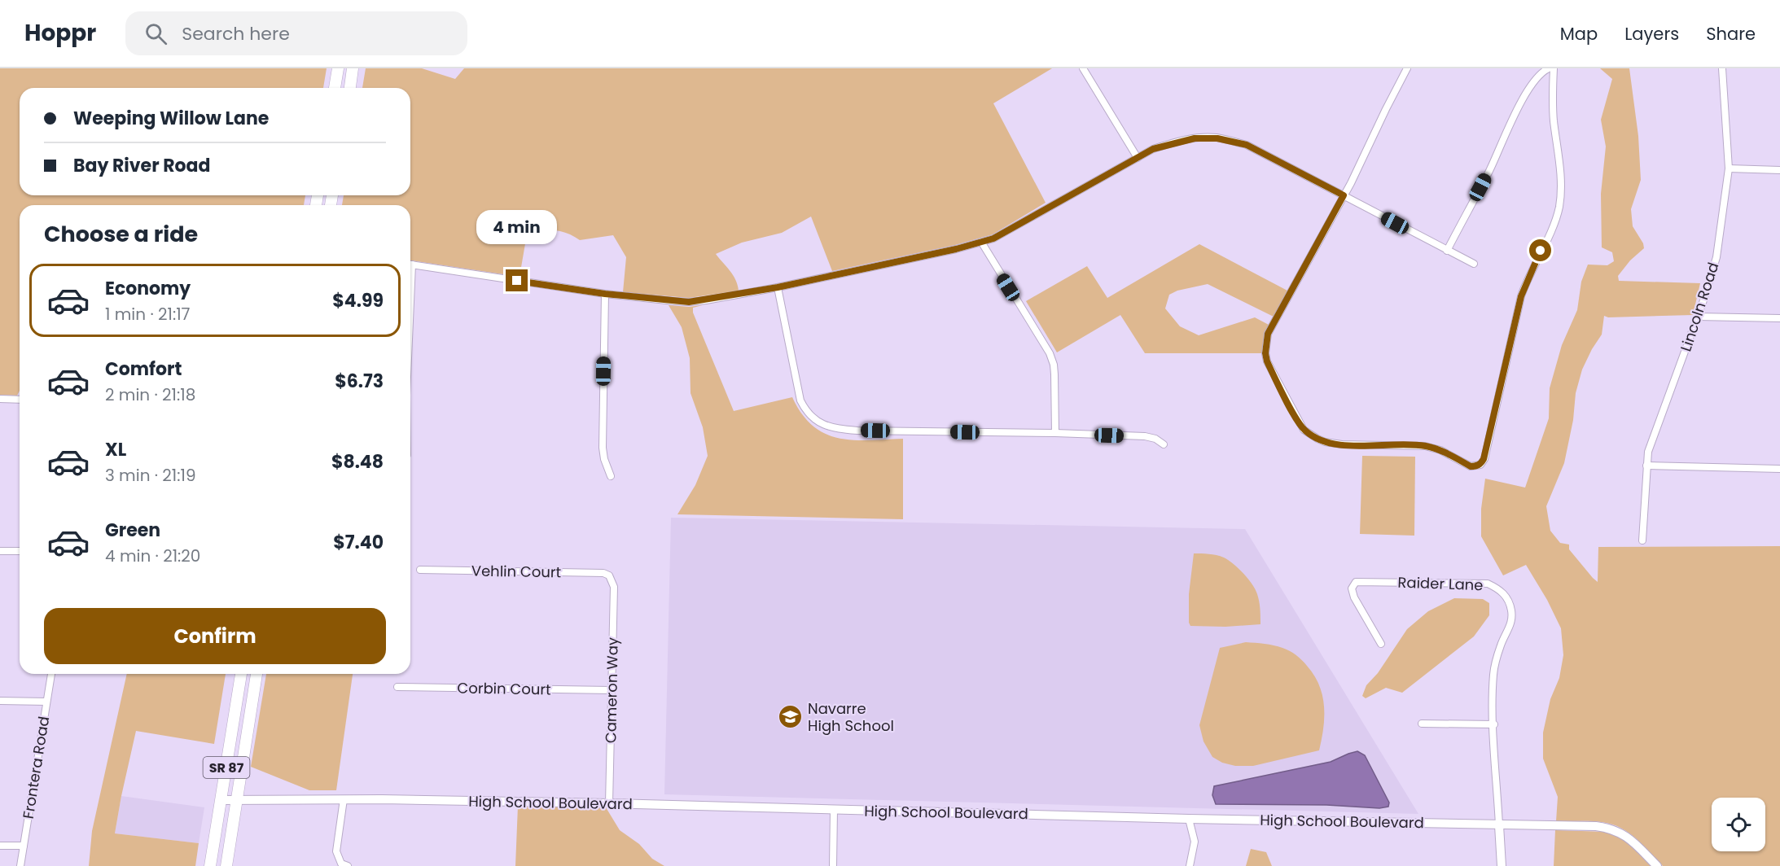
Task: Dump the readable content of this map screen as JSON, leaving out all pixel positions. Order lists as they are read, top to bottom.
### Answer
{
  "streets": {
    "highway": ["SR 87"],
    "street": [
      "Lincoln Road",
      "Vehlin Court",
      "Raider Lane",
      "Corbin Court",
      "Cameron Way",
      "Frontera Road",
      "High School Boulevard"
    ]
  },
  "crossings": [
    ["Vehlin Court", "Cameron Way"],
    ["Raider Lane", "High School Boulevard"],
    ["Corbin Court", "Cameron Way"],
    ["Cameron Way", "High School Boulevard"],
    ["SR 87", "High School Boulevard"]
  ],
  "places": {
    "school or university": ["Navarre High School"]
  },
  "page": {
    "header": "Hoppr",
    "search": "Search here",
    "nav": ["Map", "Layers", "Share"],
    "banner": ["Weeping Willow Lane", "Bay River Road"],
    "heading": "Choose a ride",
    "bubble": "4 min",
    "list": [
      {
        "name": "Economy",
        "note": "1 min · 21:17",
        "value": "$4.99"
      },
      {
        "name": "Comfort",
        "note": "2 min · 21:18",
        "value": "$6.73"
      },
      {
        "name": "XL",
        "note": "3 min · 21:19",
        "value": "$8.48"
      },
      {
        "name": "Green",
        "note": "4 min · 21:20",
        "value": "$7.40"
      }
    ],
    "buttons": "Confirm"
  }
}
